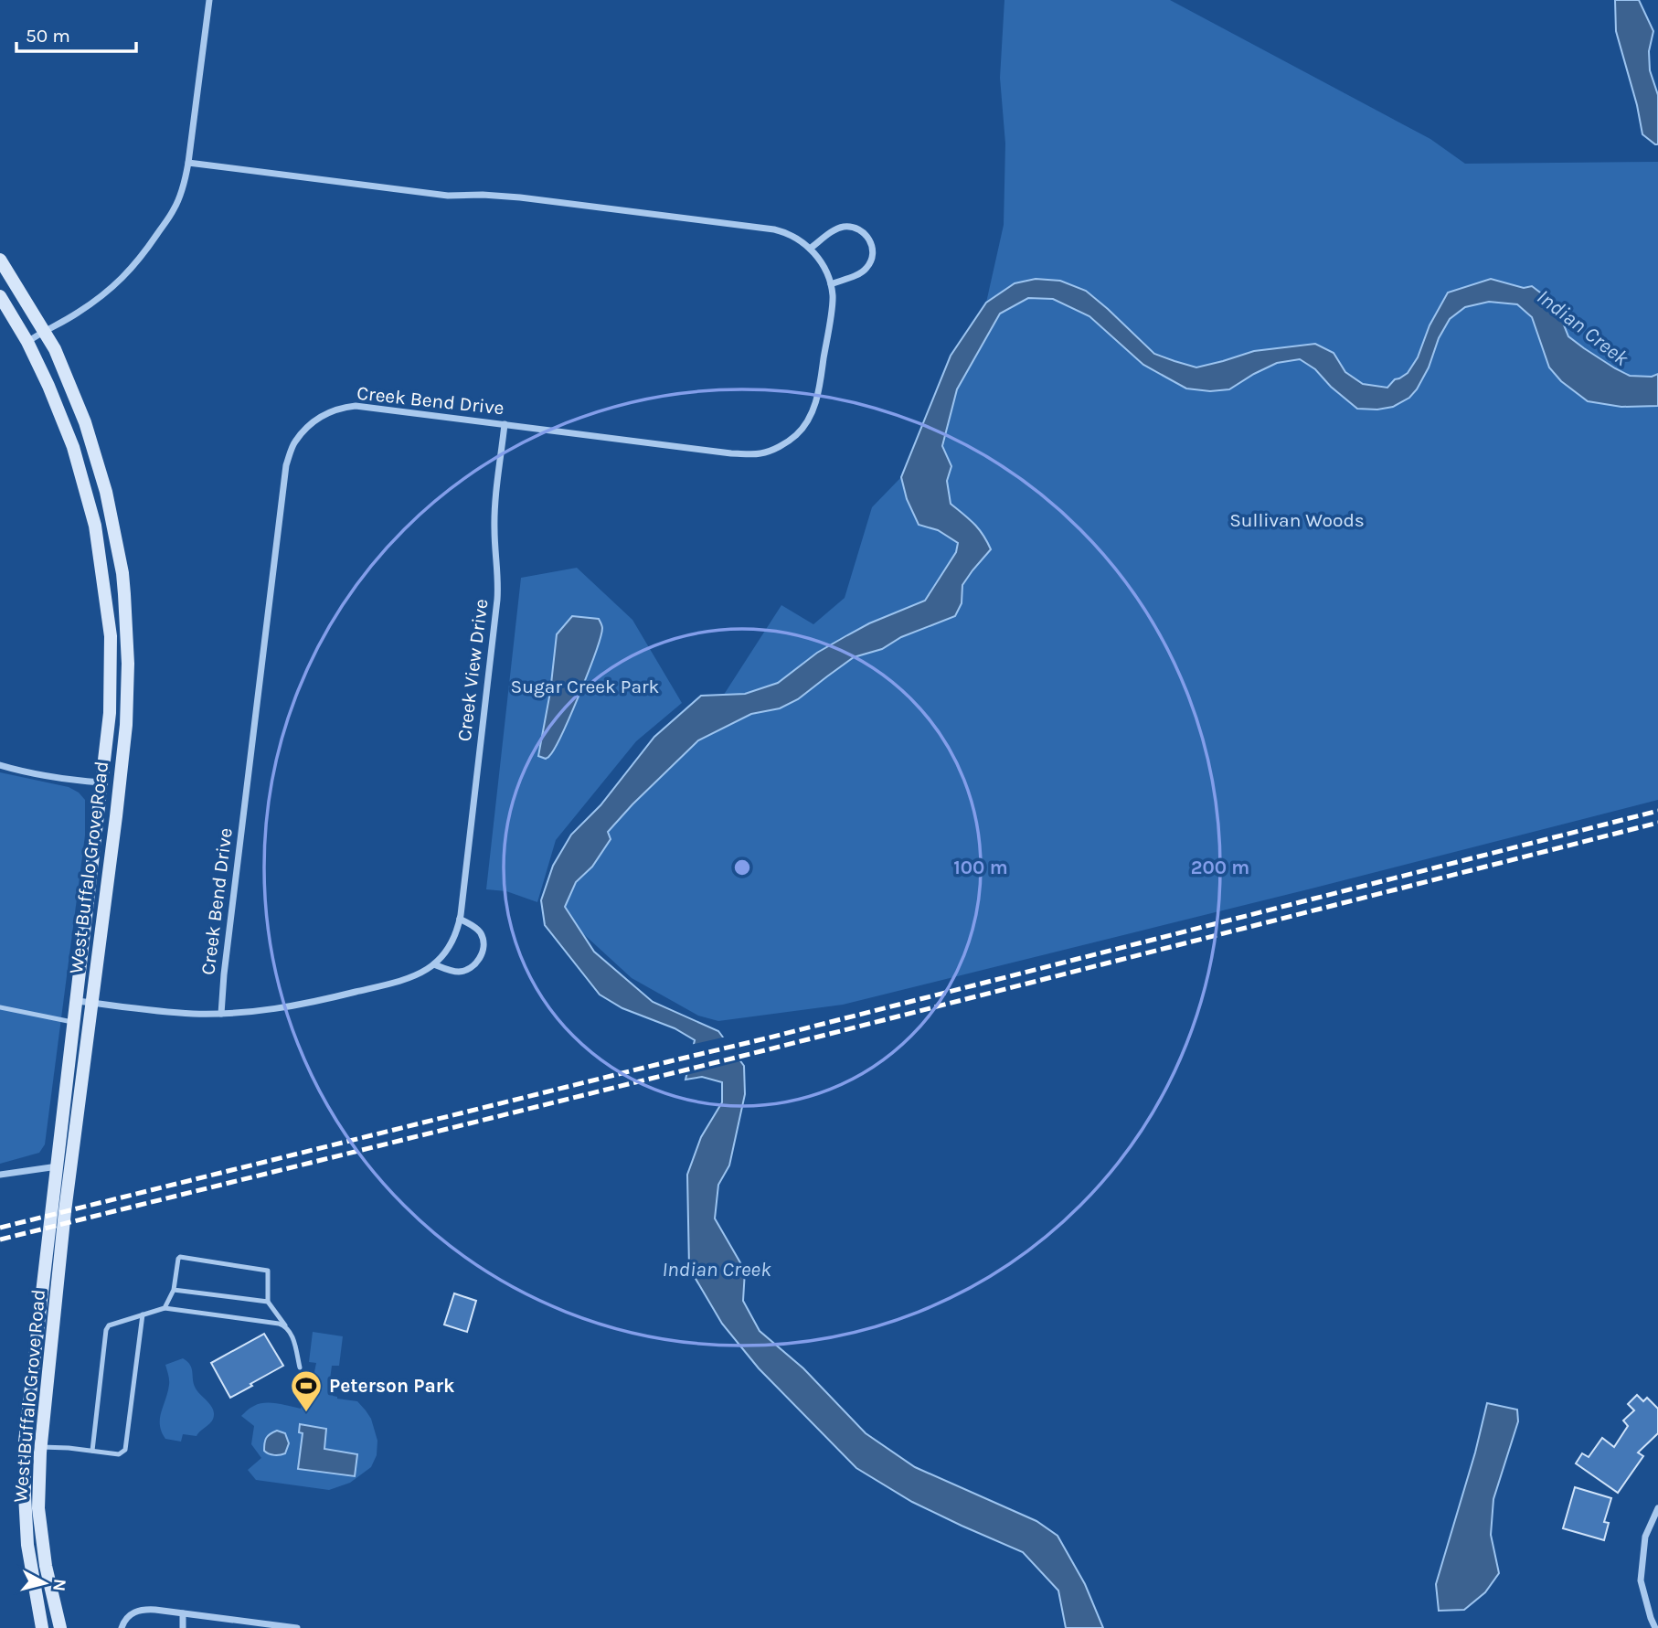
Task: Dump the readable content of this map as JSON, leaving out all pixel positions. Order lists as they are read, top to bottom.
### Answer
{
  "streets": {
    "main road": ["West Buffalo Grove Road"],
    "street": ["Creek Bend Drive", "Creek View Drive"]
  },
  "crossings": [
    ["Creek Bend Drive", "Creek View Drive"],
    ["Creek View Drive", "West Buffalo Grove Road"]
  ],
  "water": ["Indian Creek"],
  "parks": ["Sullivan Woods", "Sugar Creek Park"],
  "places": {
    "sports": ["Peterson Park"]
  },
  "scale_bar": "50 m",
  "north": "right",
  "rings": ["100 m", "200 m"]
}
